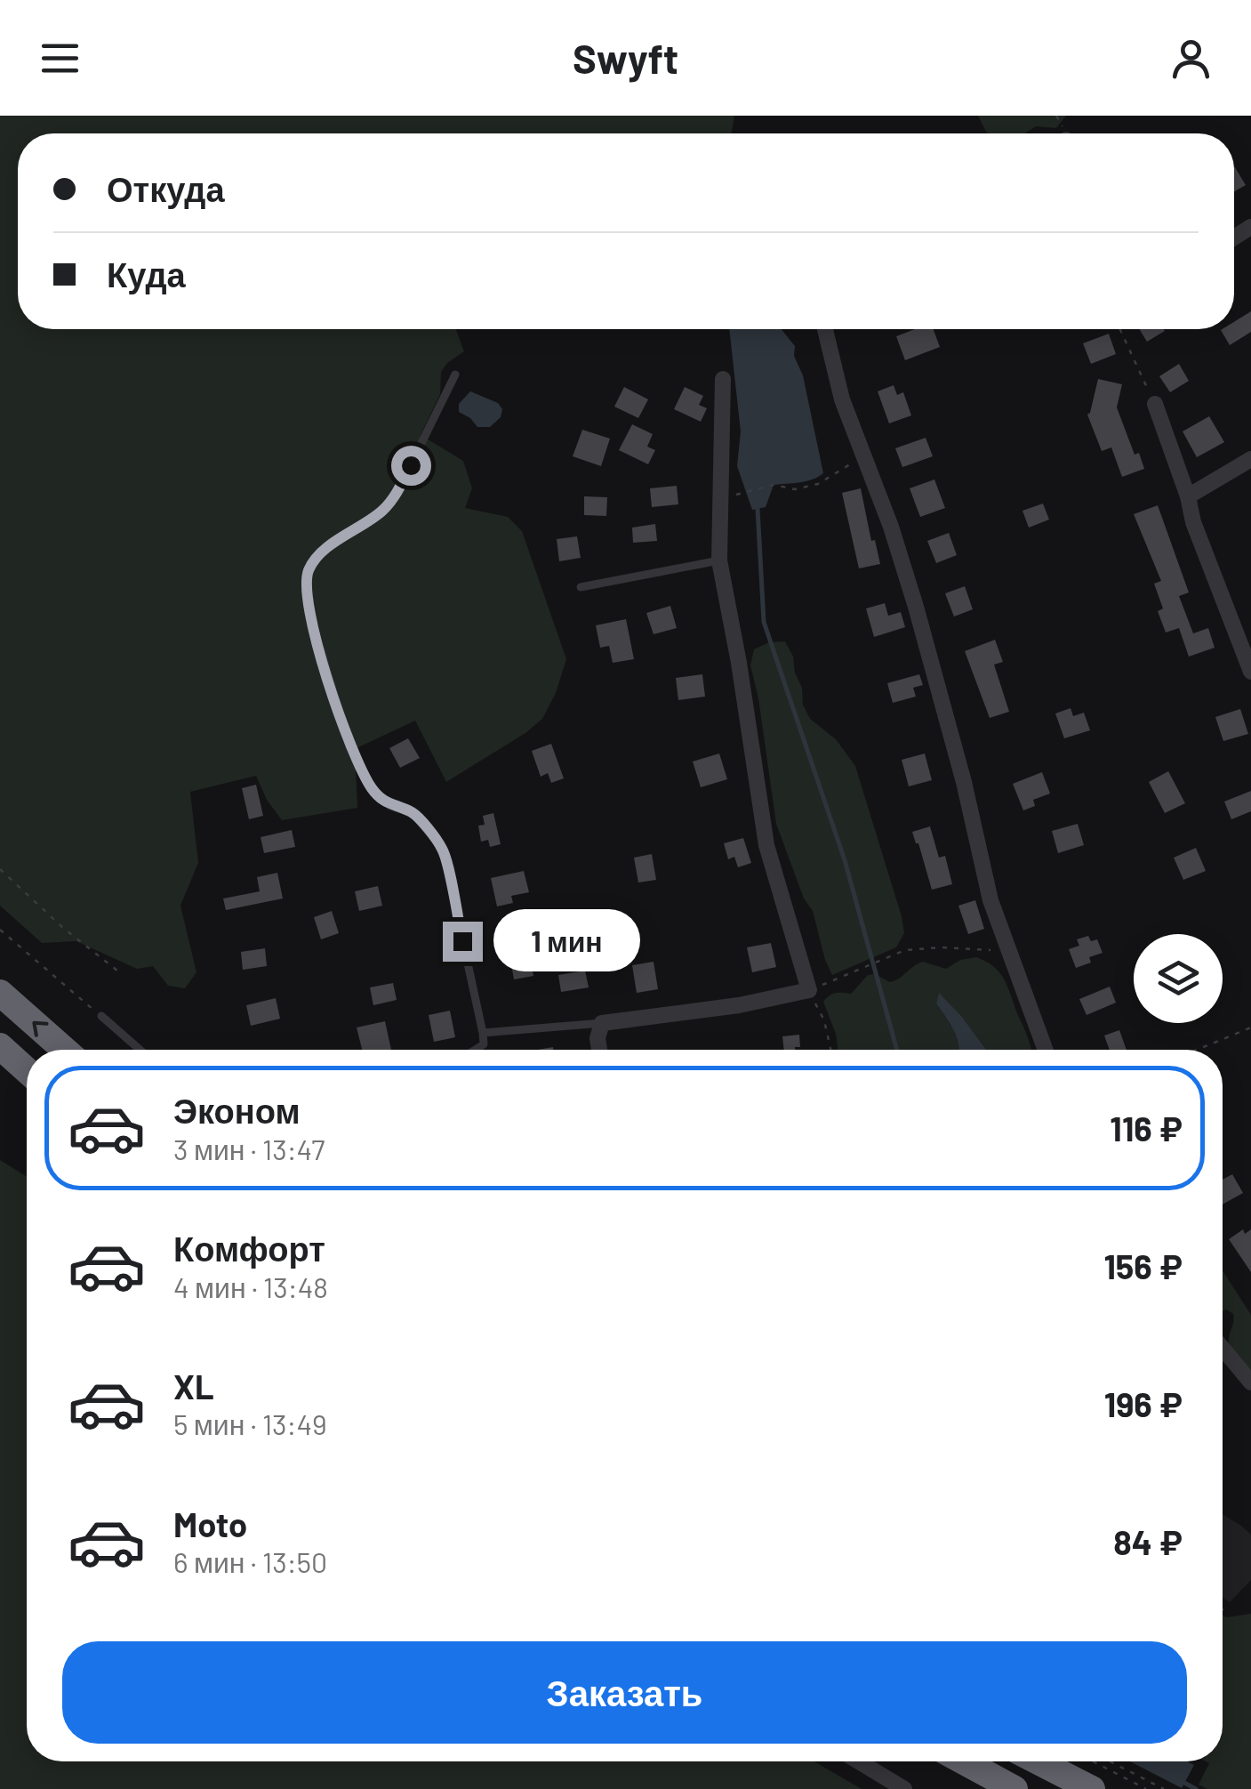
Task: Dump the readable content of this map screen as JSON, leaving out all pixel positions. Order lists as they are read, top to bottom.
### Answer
{
  "page": {
    "header": "Swyft",
    "banner": ["Откуда", "Куда"],
    "bubble": "1 мин",
    "list": [
      {
        "name": "Эконом",
        "note": "3 мин · 13:47",
        "value": "116 ₽"
      },
      {
        "name": "Комфорт",
        "note": "4 мин · 13:48",
        "value": "156 ₽"
      },
      {
        "name": "XL",
        "note": "5 мин · 13:49",
        "value": "196 ₽"
      },
      {
        "name": "Moto",
        "note": "6 мин · 13:50",
        "value": "84 ₽"
      }
    ],
    "buttons": "Заказать"
  }
}
